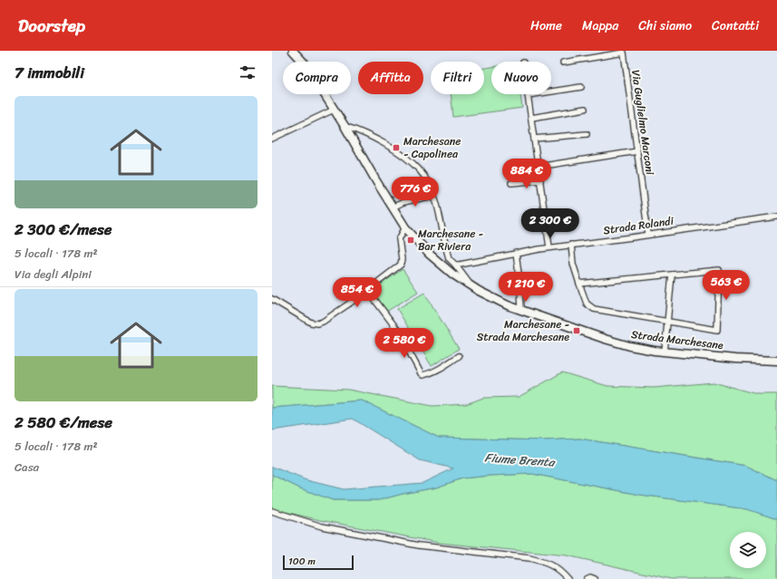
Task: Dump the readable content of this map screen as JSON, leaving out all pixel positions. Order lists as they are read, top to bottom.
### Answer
{
  "streets": {
    "main road": ["Strada Marchesane"],
    "street": ["Via Guglielmo Marconi", "Strada Rolandi"]
  },
  "crossings": [
    ["Via Guglielmo Marconi", "Strada Rolandi"]
  ],
  "water": ["Fiume Brenta"],
  "places": {
    "transit": ["Marchesane - Capolinea", "Marchesane - Bar Riviera", "Marchesane - Strada Marchesane"]
  },
  "scale_bar": "100 m",
  "page": {
    "header": "Doorstep",
    "nav": [
      "Home",
      "Mappa",
      "Chi siamo",
      "Contatti"
    ],
    "heading": "7 immobili",
    "chip": [
      "Compra",
      "Affitta",
      "Filtri",
      "Nuovo"
    ],
    "list": [
      {
        "name": "2 300 €/mese",
        "note": "5 locali · 178 m² · Via degli Alpini"
      },
      {
        "name": "2 580 €/mese",
        "note": "5 locali · 178 m² · Casa"
      }
    ],
    "price": [
      "884 €",
      "776 €",
      "2 300 €",
      "563 €",
      "1 210 €",
      "854 €",
      "2 580 €"
    ],
    "scale": "100 m"
  }
}
